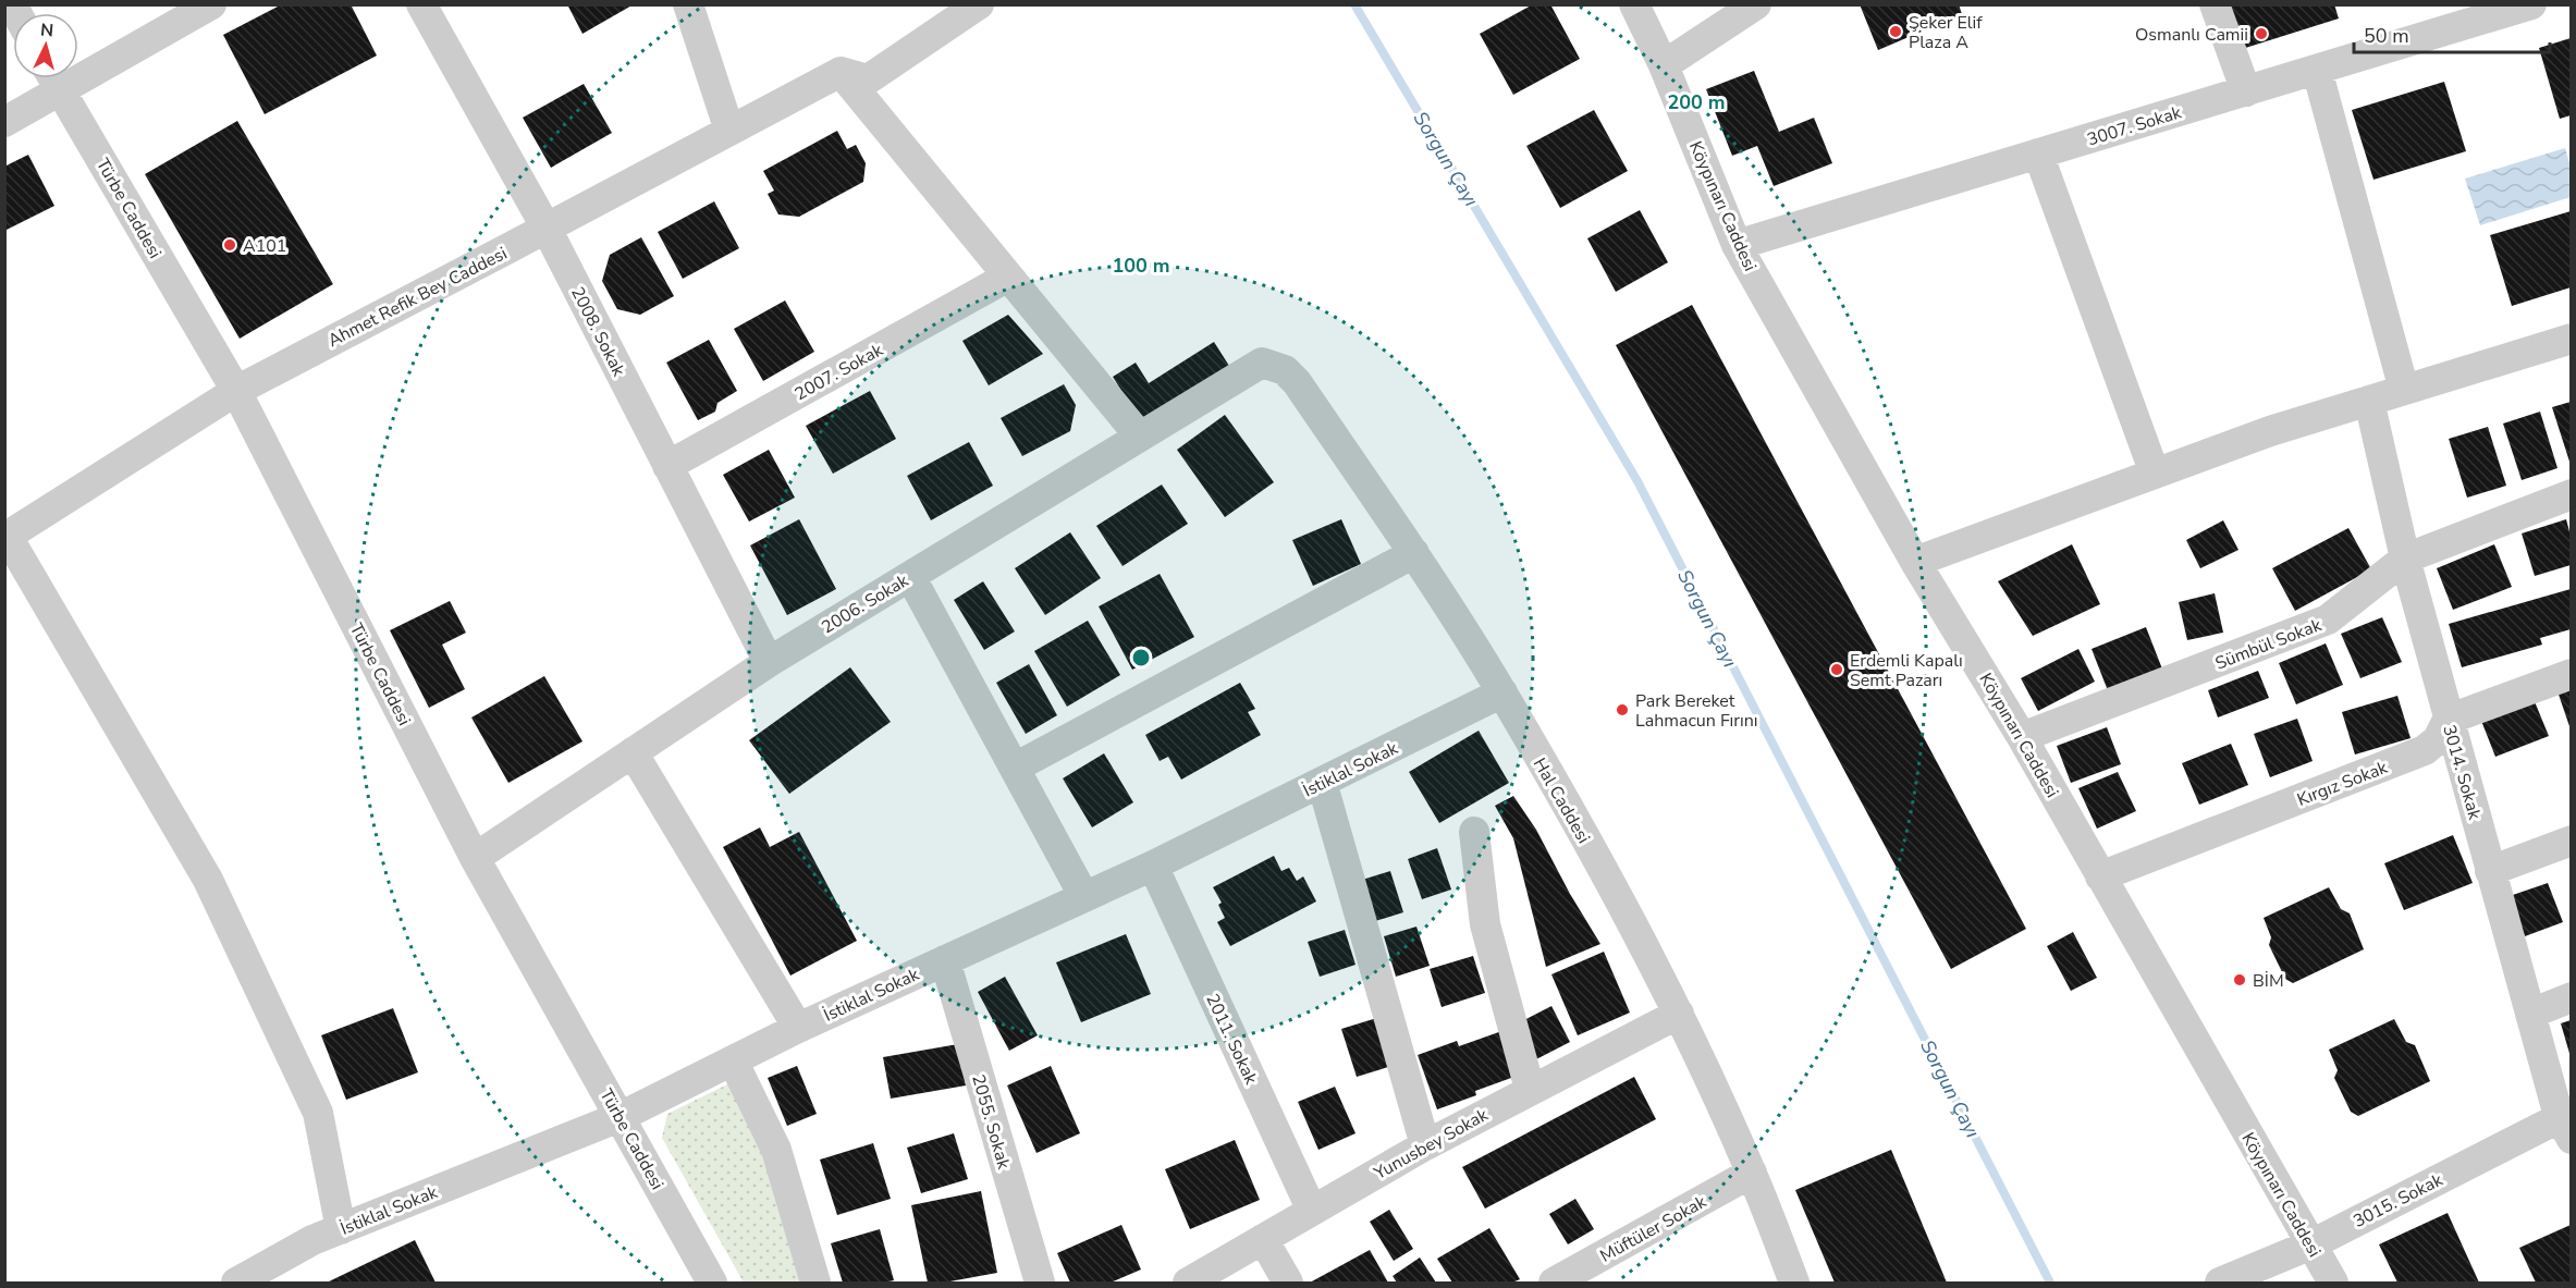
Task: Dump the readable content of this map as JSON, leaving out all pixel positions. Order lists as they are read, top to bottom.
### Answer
{
  "streets": {
    "street": [
      "3007. Sokak",
      "Köypınarı Caddesi",
      "Türbe Caddesi",
      "Ahmet Refik Bey Caddesi",
      "2008. Sokak",
      "2007. Sokak",
      "2006. Sokak",
      "Sümbül Sokak",
      "İstiklal Sokak",
      "3014. Sokak",
      "Kırgız Sokak",
      "Hal Caddesi",
      "2011. Sokak",
      "2055. Sokak",
      "Yunusbey Sokak",
      "3015. Sokak",
      "Müftüler Sokak"
    ]
  },
  "crossings": [
    ["3007. Sokak", "Köypınarı Caddesi"],
    ["Köypınarı Caddesi", "Sümbül Sokak"],
    ["Köypınarı Caddesi", "Kırgız Sokak"],
    ["Köypınarı Caddesi", "3015. Sokak"],
    ["Türbe Caddesi", "Ahmet Refik Bey Caddesi"],
    ["Türbe Caddesi", "2006. Sokak"],
    ["Türbe Caddesi", "İstiklal Sokak"],
    ["Ahmet Refik Bey Caddesi", "2008. Sokak"],
    ["2008. Sokak", "2007. Sokak"],
    ["2008. Sokak", "2006. Sokak"],
    ["2006. Sokak", "Hal Caddesi"],
    ["Sümbül Sokak", "3014. Sokak"],
    ["İstiklal Sokak", "Hal Caddesi"],
    ["İstiklal Sokak", "2011. Sokak"],
    ["İstiklal Sokak", "2055. Sokak"],
    ["3014. Sokak", "Kırgız Sokak"],
    ["3014. Sokak", "3015. Sokak"],
    ["Hal Caddesi", "Yunusbey Sokak"],
    ["Hal Caddesi", "Müftüler Sokak"],
    ["2011. Sokak", "Yunusbey Sokak"]
  ],
  "water": ["Sorgun Çayı"],
  "places": [
    "Şeker Elif Plaza A",
    "Osmanlı Camii",
    "A101",
    "Erdemli Kapalı Semt Pazarı",
    "Park Bereket Lahmacun Fırını",
    "BİM"
  ],
  "scale_bar": "50 m",
  "north": "top",
  "rings": ["200 m", "100 m"]
}
